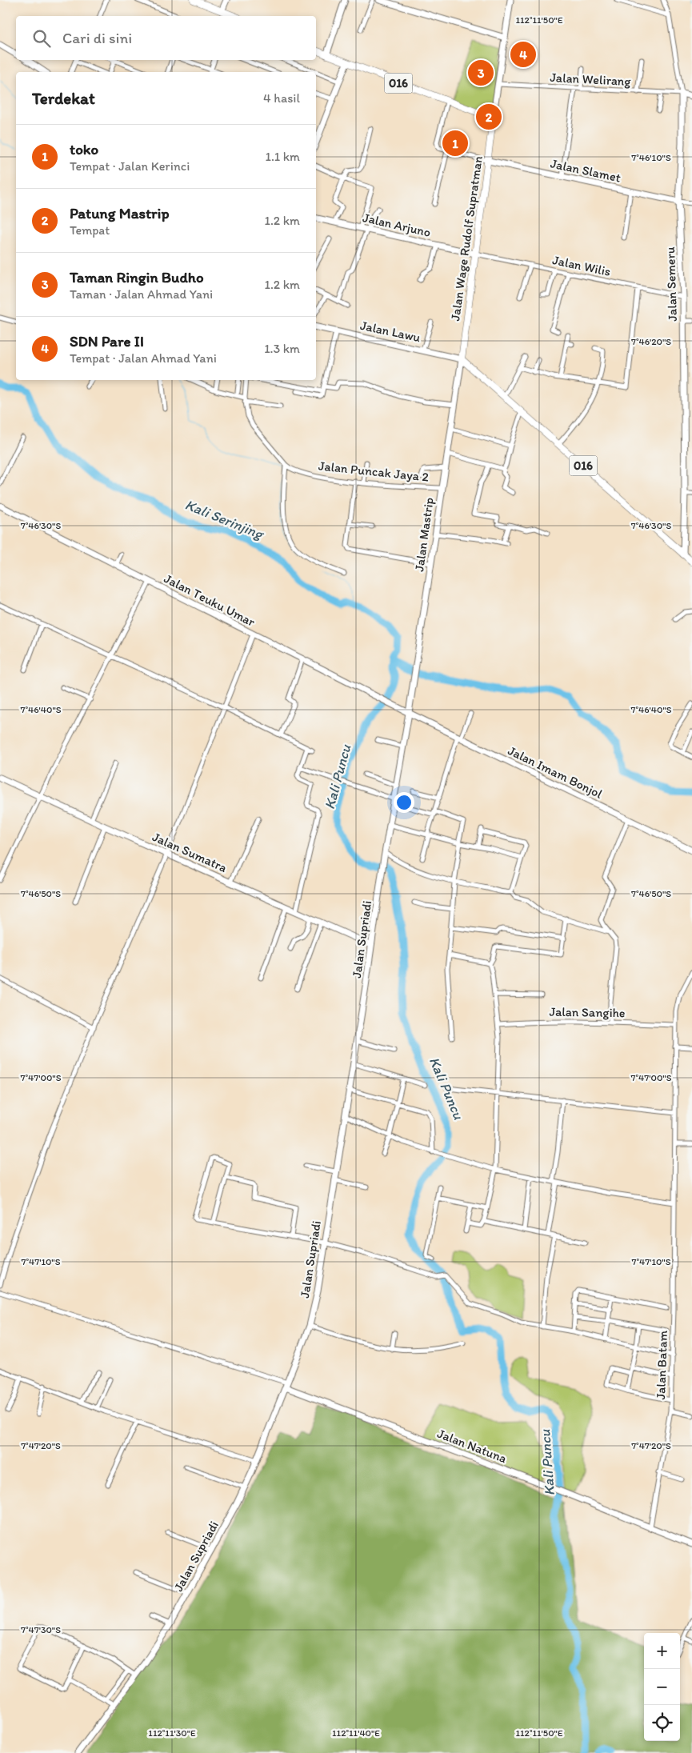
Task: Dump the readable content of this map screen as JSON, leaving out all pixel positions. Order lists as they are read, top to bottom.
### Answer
{
  "streets": {
    "main road": [
      "016",
      "Jalan Slamet",
      "Jalan Arjuno",
      "Jalan Wage Rudolf Supratman",
      "Jalan Semeru",
      "Jalan Lawu",
      "Jalan Mastrip",
      "Jalan Teuku Umar",
      "Jalan Imam Bonjol",
      "Jalan Sumatra",
      "Jalan Supriadi",
      "Jalan Natuna"
    ],
    "street": [
      "Jalan Welirang",
      "Jalan Wilis",
      "Jalan Puncak Jaya 2",
      "Jalan Sangihe",
      "Jalan Batam"
    ]
  },
  "crossings": [
    ["Jalan Welirang", "Jalan Semeru"],
    ["016", "Jalan Wage Rudolf Supratman"],
    ["016", "Jalan Semeru"],
    ["016", "Jalan Lawu"],
    ["016", "Jalan Mastrip"],
    ["Jalan Slamet", "Jalan Wage Rudolf Supratman"],
    ["Jalan Slamet", "Jalan Semeru"],
    ["Jalan Arjuno", "Jalan Wage Rudolf Supratman"],
    ["Jalan Arjuno", "Jalan Wilis"],
    ["Jalan Wage Rudolf Supratman", "Jalan Wilis"],
    ["Jalan Wage Rudolf Supratman", "Jalan Lawu"],
    ["Jalan Wage Rudolf Supratman", "Jalan Mastrip"],
    ["Jalan Wilis", "Jalan Semeru"],
    ["Jalan Lawu", "Jalan Mastrip"],
    ["Jalan Puncak Jaya 2", "Jalan Mastrip"],
    ["Jalan Mastrip", "Jalan Teuku Umar"],
    ["Jalan Mastrip", "Jalan Imam Bonjol"],
    ["Jalan Mastrip", "Jalan Supriadi"],
    ["Jalan Teuku Umar", "Jalan Imam Bonjol"],
    ["Jalan Teuku Umar", "Jalan Supriadi"],
    ["Jalan Imam Bonjol", "Jalan Supriadi"],
    ["Jalan Sumatra", "Jalan Supriadi"],
    ["Jalan Supriadi", "Jalan Natuna"],
    ["Jalan Sangihe", "Jalan Batam"],
    ["Jalan Batam", "Jalan Natuna"]
  ],
  "water": ["Kali Serinjing", "Kali Puncu"],
  "page": {
    "search": "Cari di sini",
    "pins": [
      "4",
      "3",
      "2",
      "1"
    ],
    "heading": ["Terdekat", "4 hasil"],
    "list": [
      {
        "mark": "1",
        "name": "toko",
        "note": "Tempat · Jalan Kerinci",
        "value": "1.1 km"
      },
      {
        "mark": "2",
        "name": "Patung Mastrip",
        "note": "Tempat",
        "value": "1.2 km"
      },
      {
        "mark": "3",
        "name": "Taman Ringin Budho",
        "note": "Taman · Jalan Ahmad Yani",
        "value": "1.2 km"
      },
      {
        "mark": "4",
        "name": "SDN Pare II",
        "note": "Tempat · Jalan Ahmad Yani",
        "value": "1.3 km"
      }
    ],
    "map_buttons": ["+", "−"]
  },
  "coordinates": [
    "112°11'50\"E",
    "7°46'10\"S",
    "7°46'20\"S",
    "7°46'30\"S",
    "7°46'40\"S",
    "7°46'50\"S",
    "7°47'00\"S",
    "7°47'10\"S",
    "7°47'20\"S",
    "7°47'30\"S",
    "112°11'30\"E",
    "112°11'40\"E"
  ]
}
